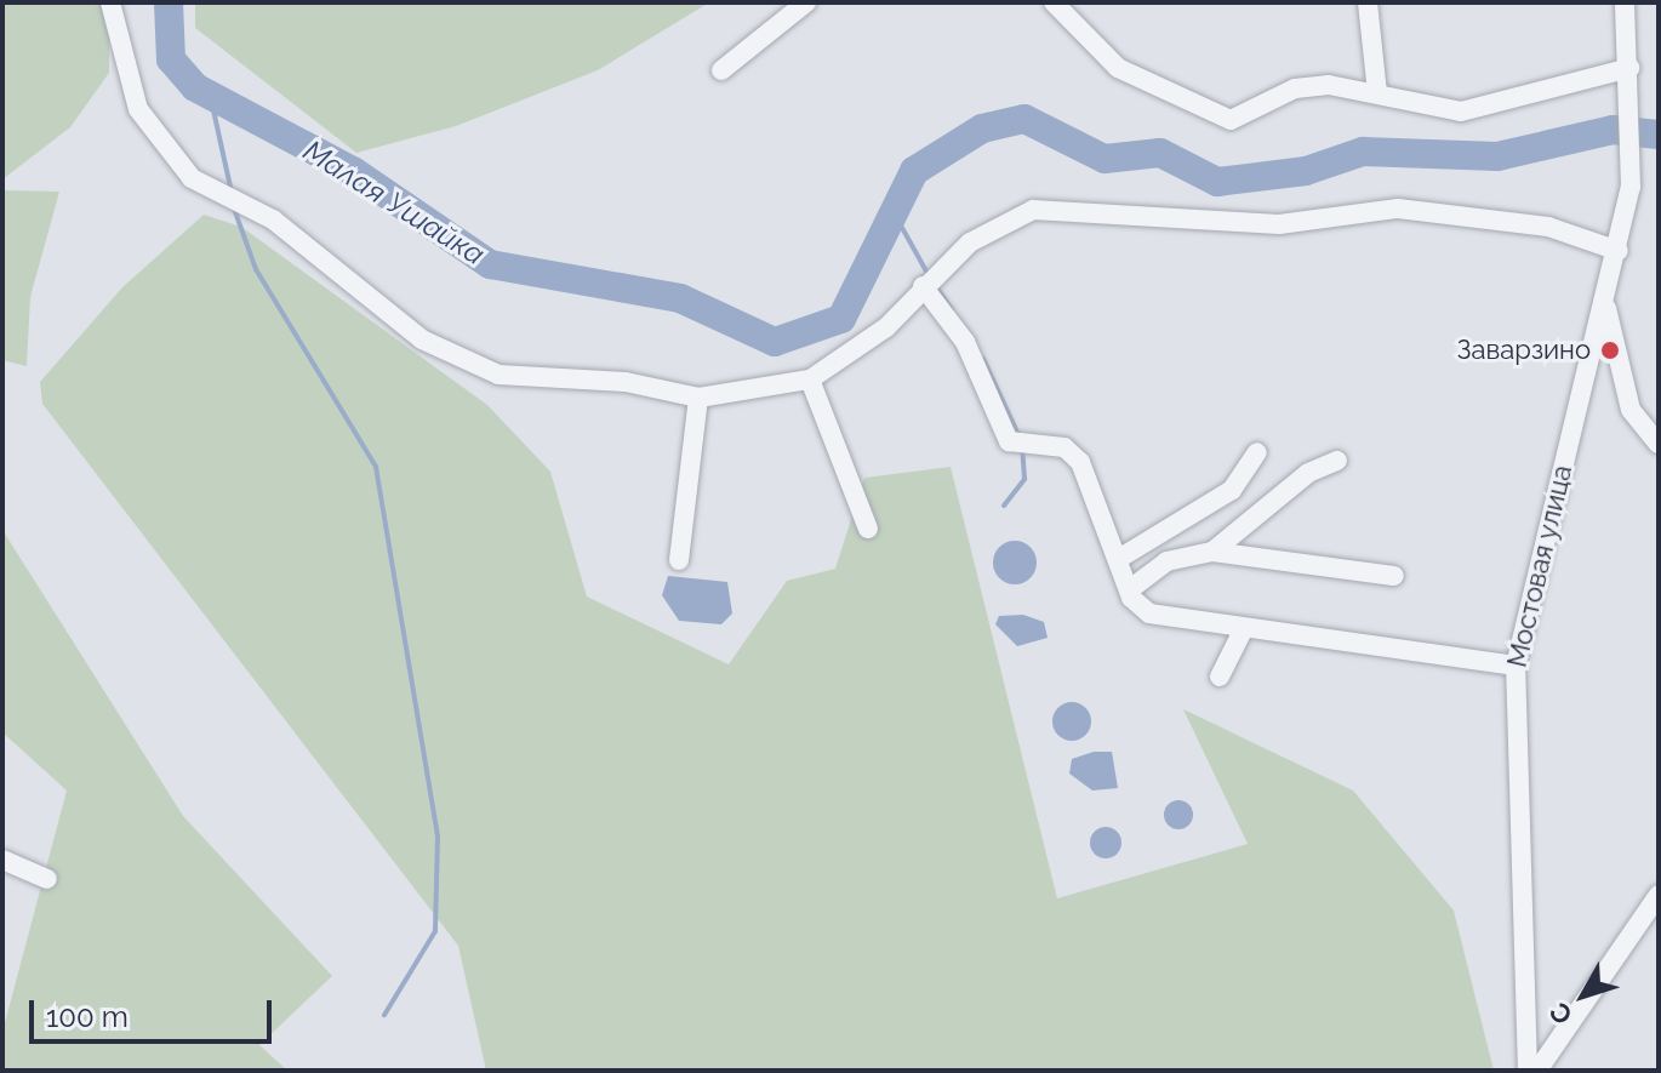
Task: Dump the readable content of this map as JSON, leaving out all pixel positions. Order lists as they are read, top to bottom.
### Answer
{
  "streets": {
    "street": ["Мостовая улица"]
  },
  "water": ["Малая Ушайка"],
  "places": ["Заварзино"],
  "scale_bar": "100 m",
  "north": "bottom left"
}
